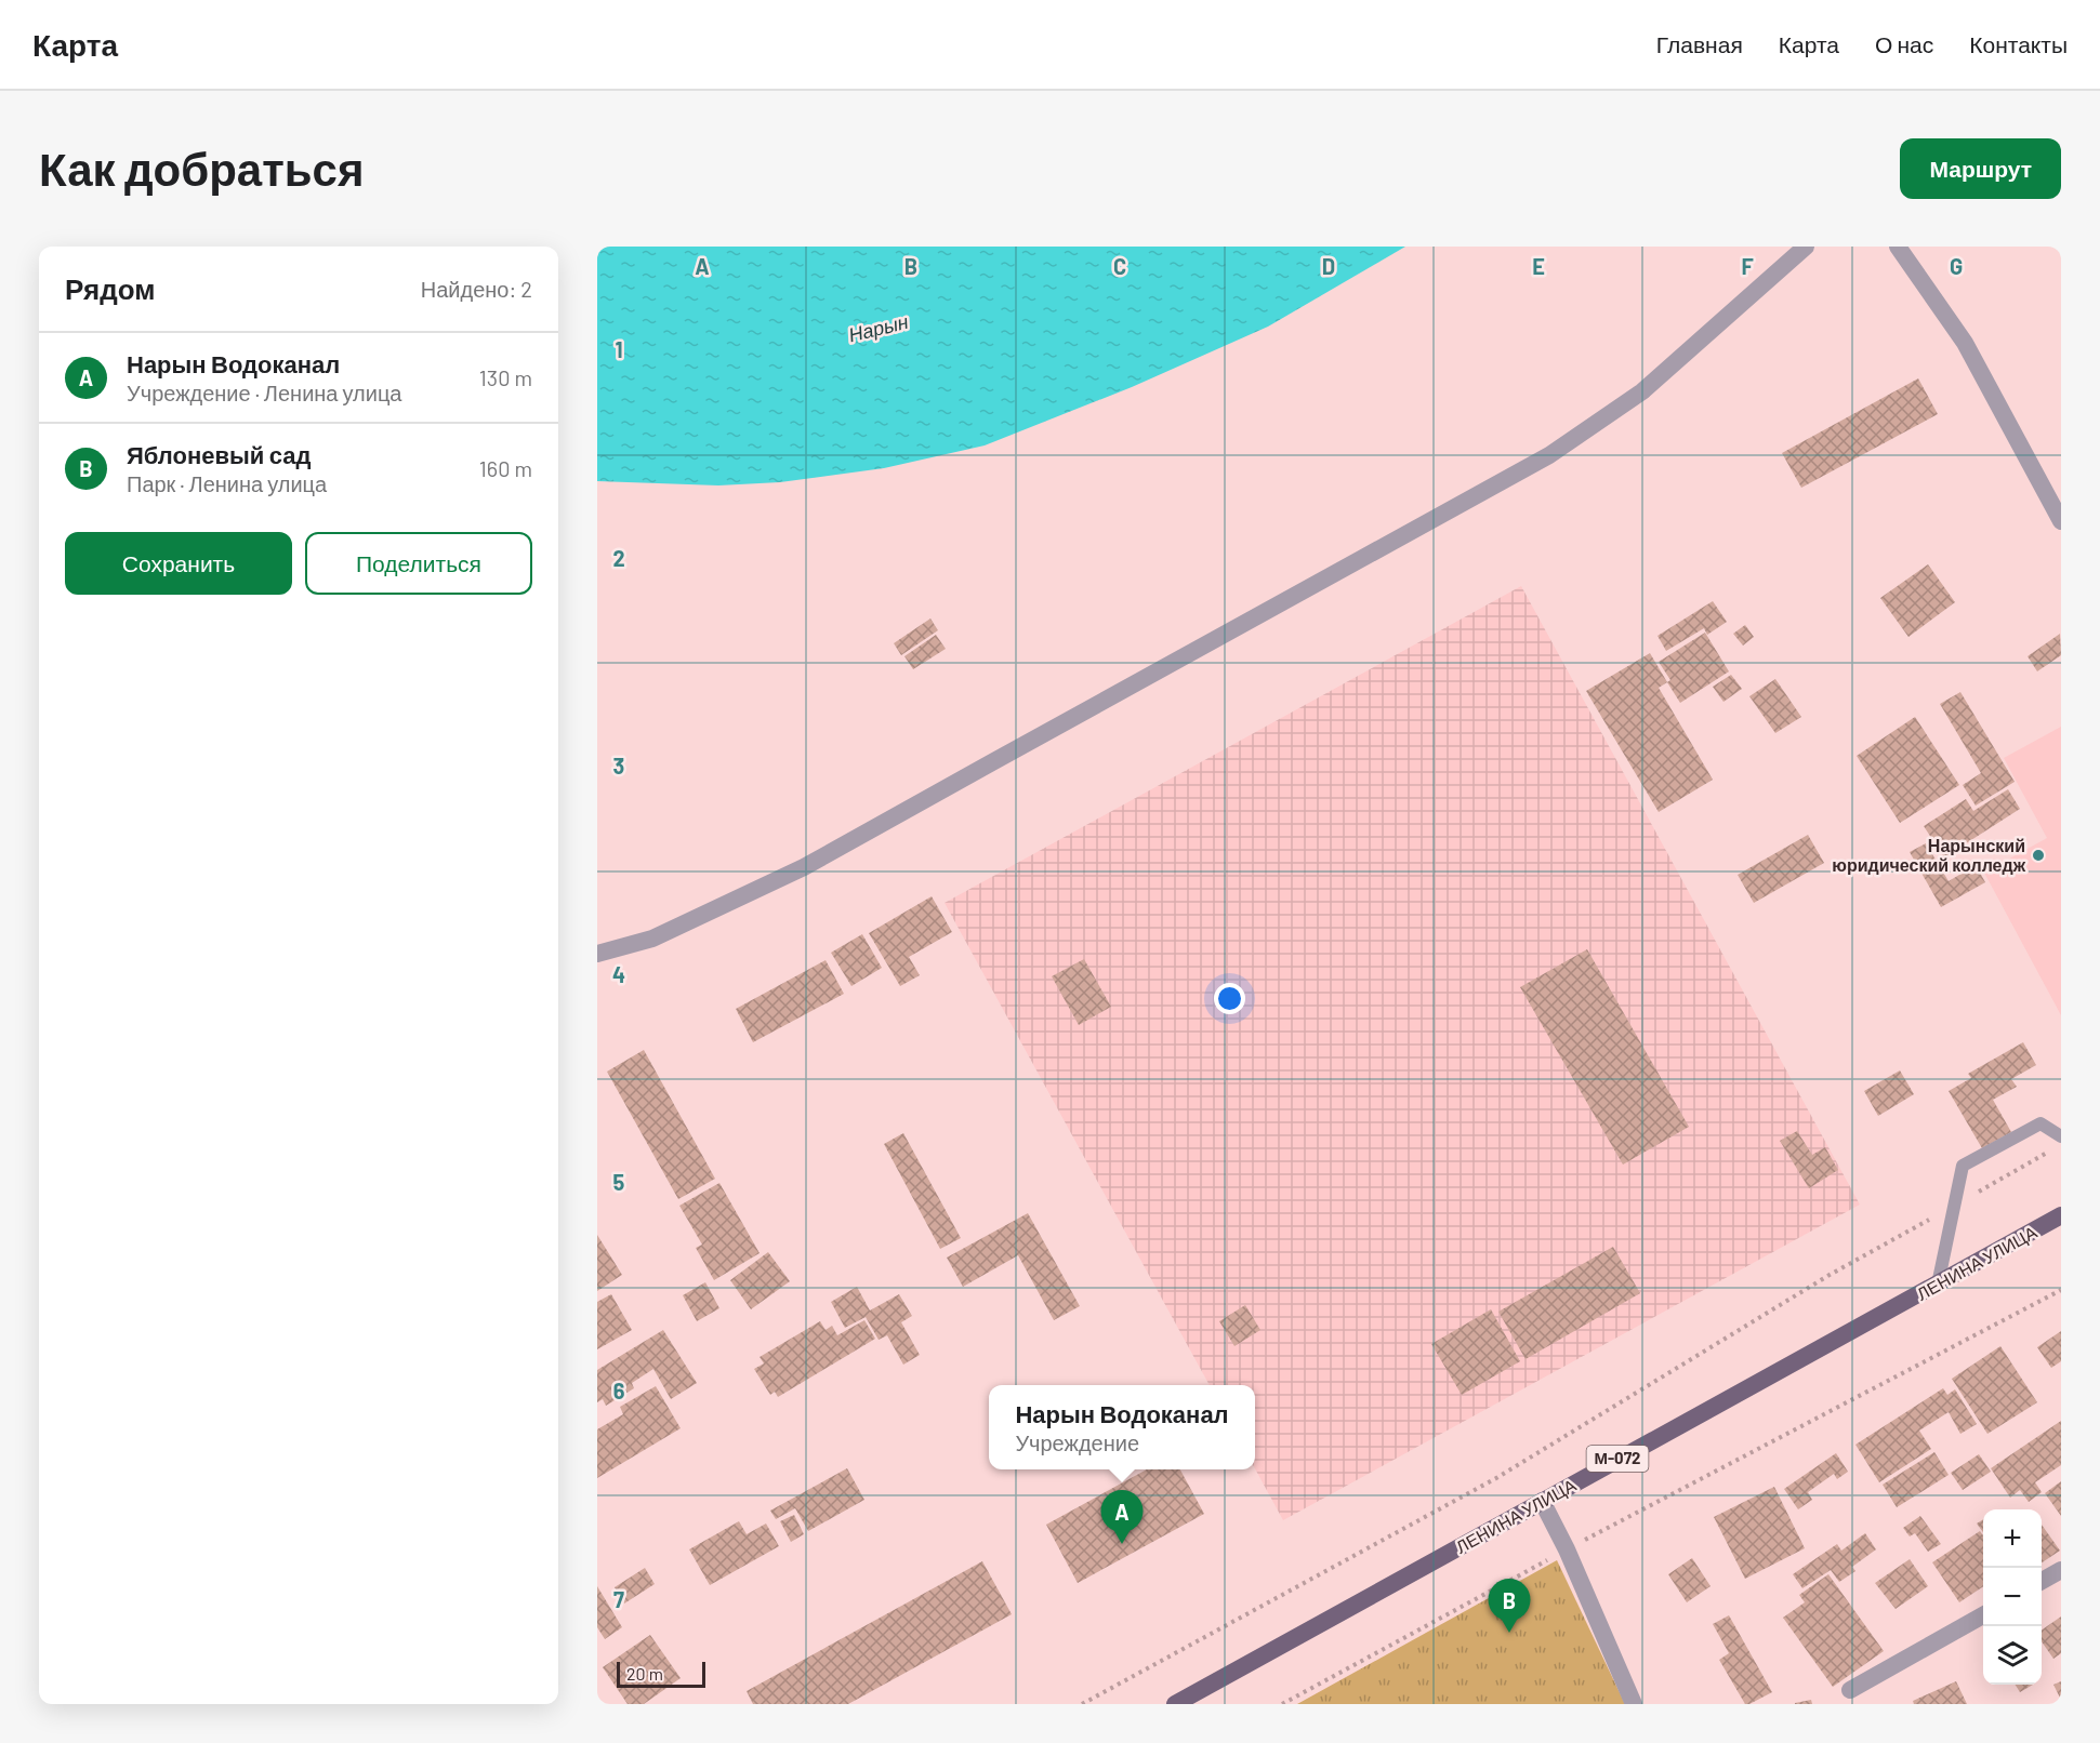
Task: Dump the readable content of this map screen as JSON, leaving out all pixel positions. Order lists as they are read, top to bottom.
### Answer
{
  "streets": {
    "main road": ["ЛЕНИНА УЛИЦА", "М-072"]
  },
  "water": ["Нарын"],
  "places": ["Нарынский юридический колледж"],
  "scale_bar": "20 m",
  "page": {
    "header": "Карта",
    "nav": [
      "Главная",
      "Карта",
      "О нас",
      "Контакты"
    ],
    "buttons": [
      "Маршрут",
      ["Сохранить", "Поделиться"]
    ],
    "title": "Как добраться",
    "heading": ["Рядом", "Найдено: 2"],
    "list": [
      {
        "mark": "A",
        "name": "Нарын Водоканал",
        "note": "Учреждение · Ленина улица",
        "value": "130 m"
      },
      {
        "mark": "B",
        "name": "Яблоневый сад",
        "note": "Парк · Ленина улица",
        "value": "160 m"
      }
    ],
    "popup": ["Нарын Водоканал", "Учреждение"],
    "pins": ["A", "B"],
    "map_buttons": ["+", "−"],
    "scale": "20 m"
  },
  "grid": {
    "columns": [
      "A",
      "B",
      "C",
      "D",
      "E",
      "F",
      "G"
    ],
    "rows": [
      "1",
      "2",
      "3",
      "4",
      "5",
      "6",
      "7"
    ]
  }
}
